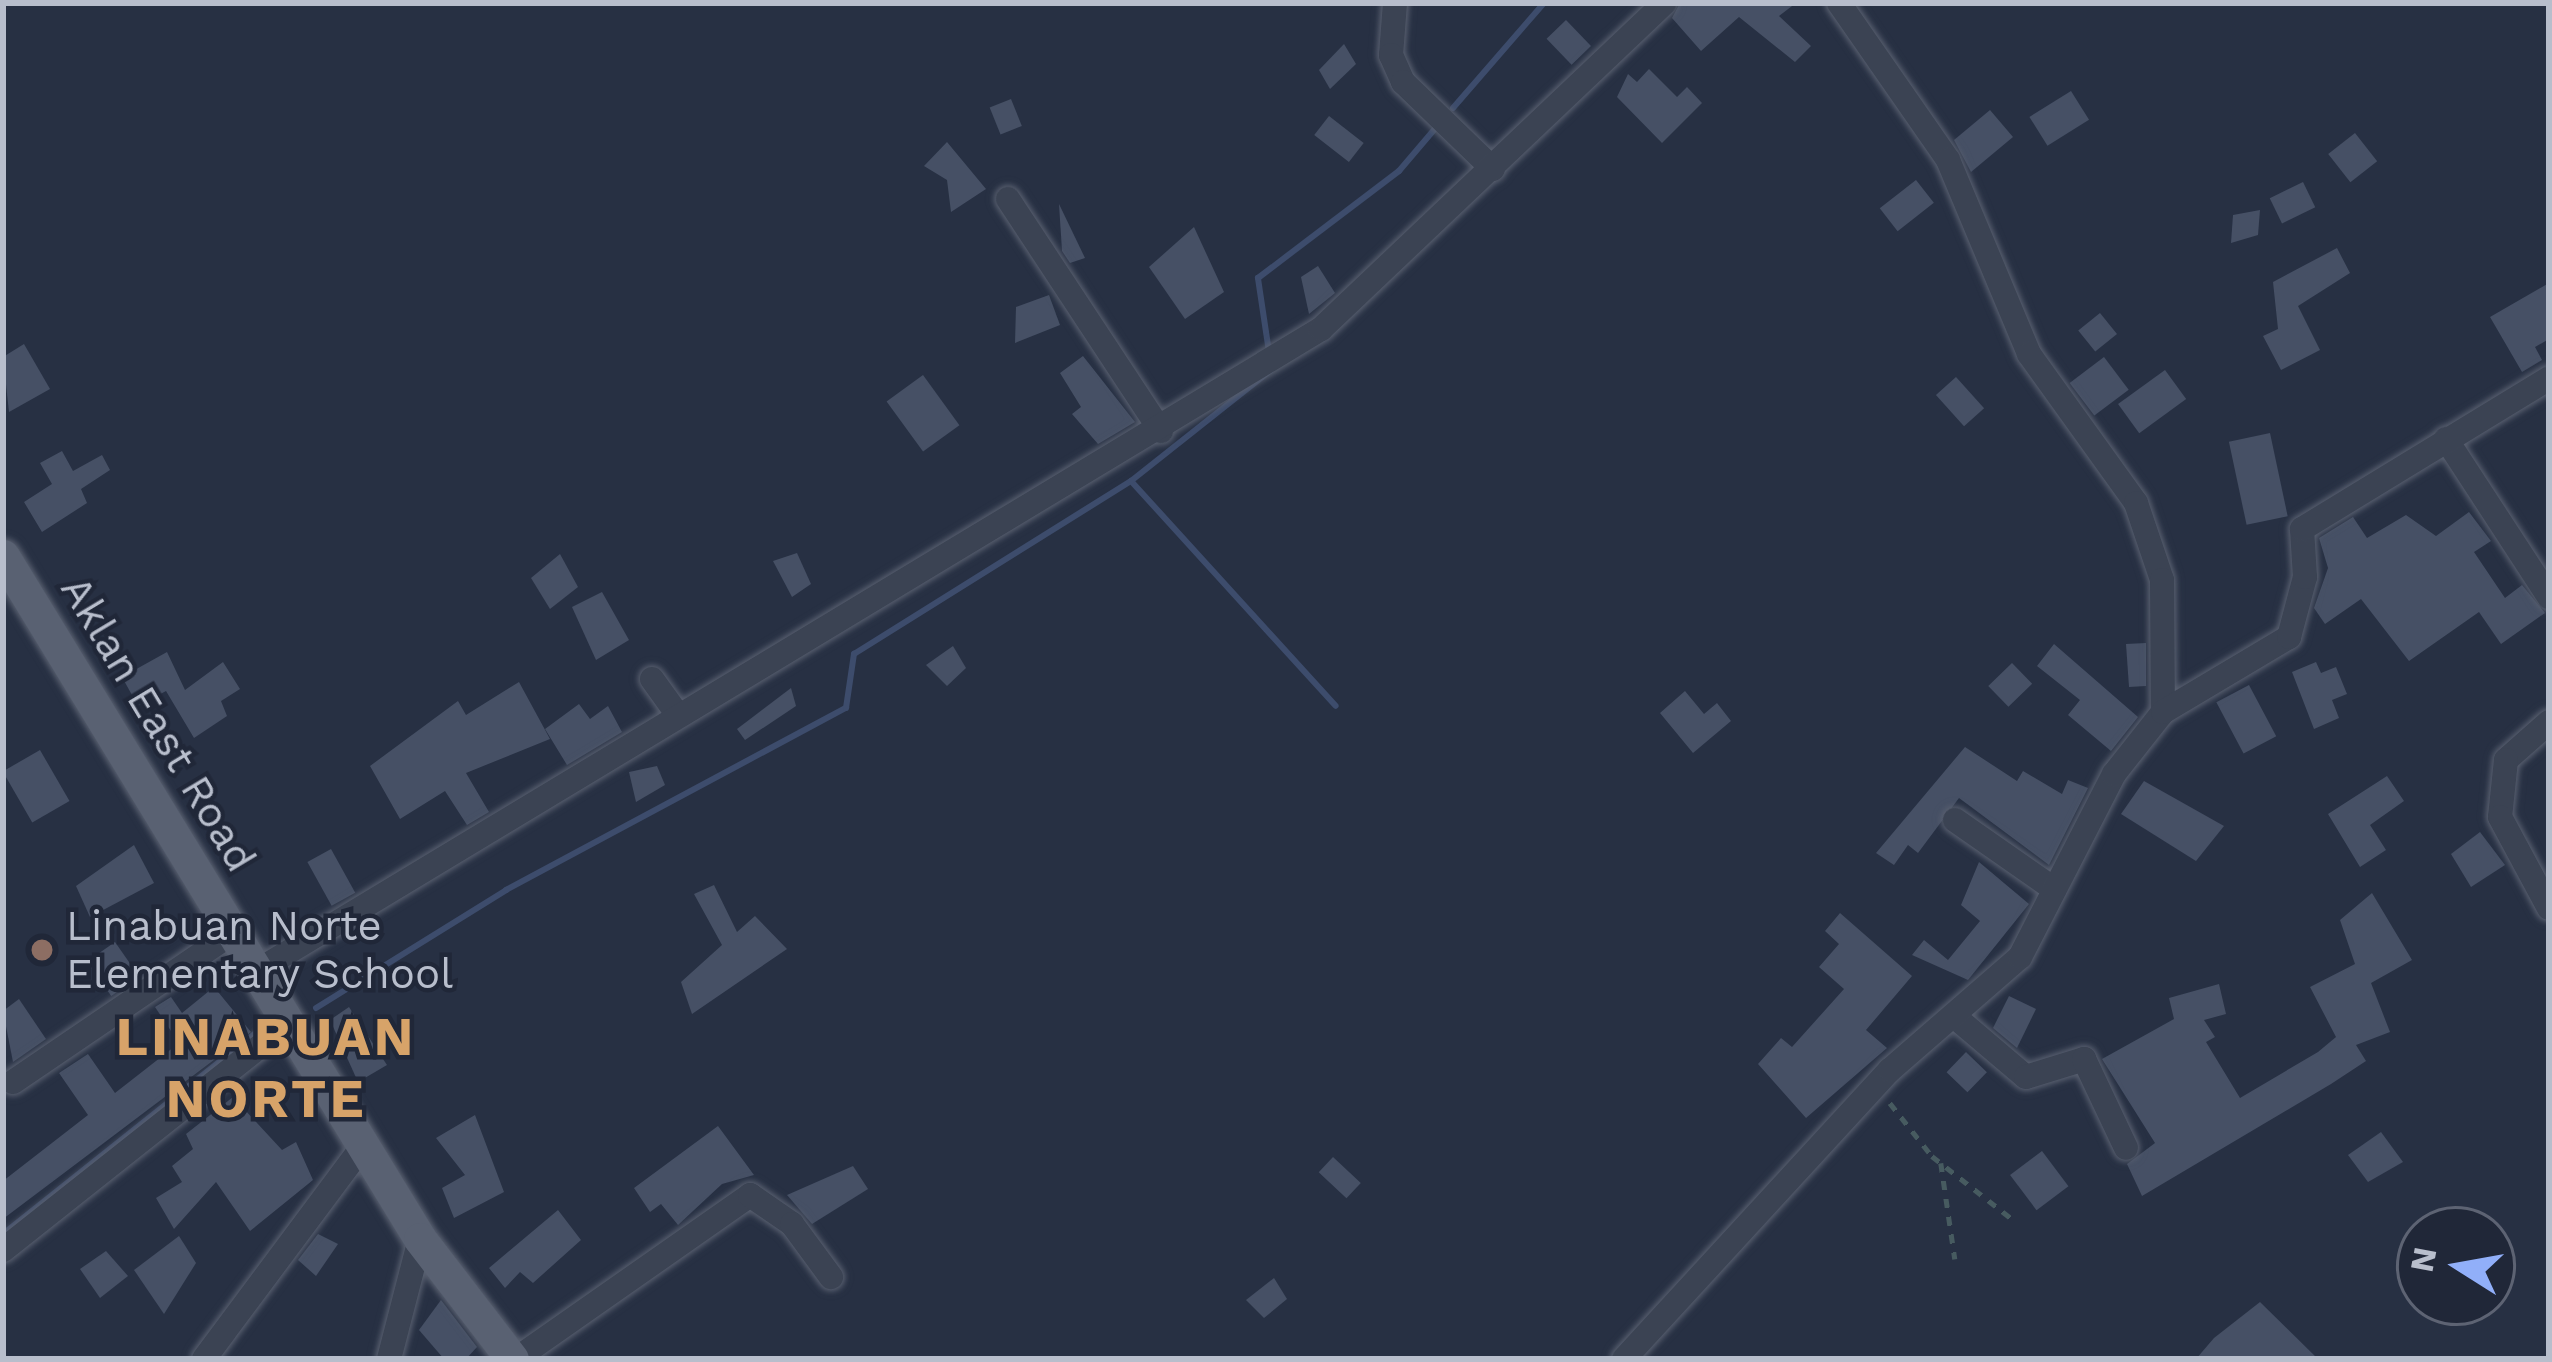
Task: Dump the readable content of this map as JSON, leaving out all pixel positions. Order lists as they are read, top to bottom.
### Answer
{
  "streets": {
    "main road": ["Aklan East Road"]
  },
  "districts": ["LINABUAN NORTE"],
  "places": ["Linabuan Norte Elementary School"],
  "north": "left"
}
